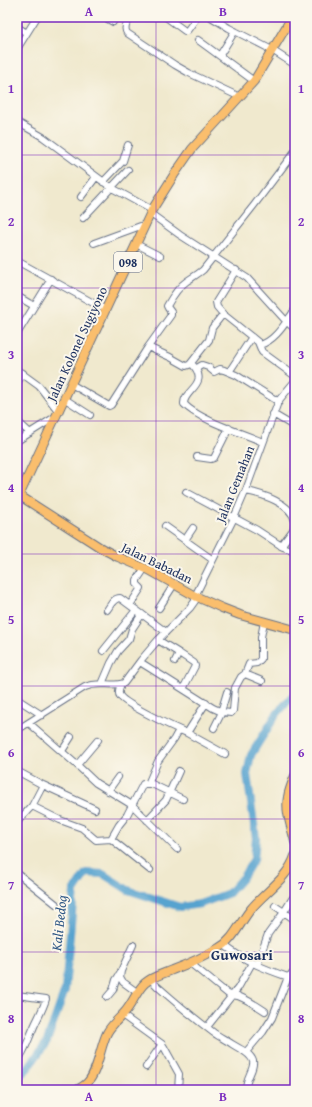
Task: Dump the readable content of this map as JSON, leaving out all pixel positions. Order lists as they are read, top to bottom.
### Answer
{
  "streets": {
    "main road": ["098", "Jalan Kolonel Sugiyono", "Jalan Babadan"],
    "street": ["Jalan Gemahan"]
  },
  "crossings": [
    ["098", "Jalan Kolonel Sugiyono"],
    ["Jalan Kolonel Sugiyono", "Jalan Babadan"],
    ["Jalan Gemahan", "Jalan Babadan"]
  ],
  "districts": ["Guwosari"],
  "water": ["Kali Bedog"],
  "grid": {
    "columns": ["A", "B"],
    "rows": [
      "1",
      "2",
      "3",
      "4",
      "5",
      "6",
      "7",
      "8"
    ]
  }
}
